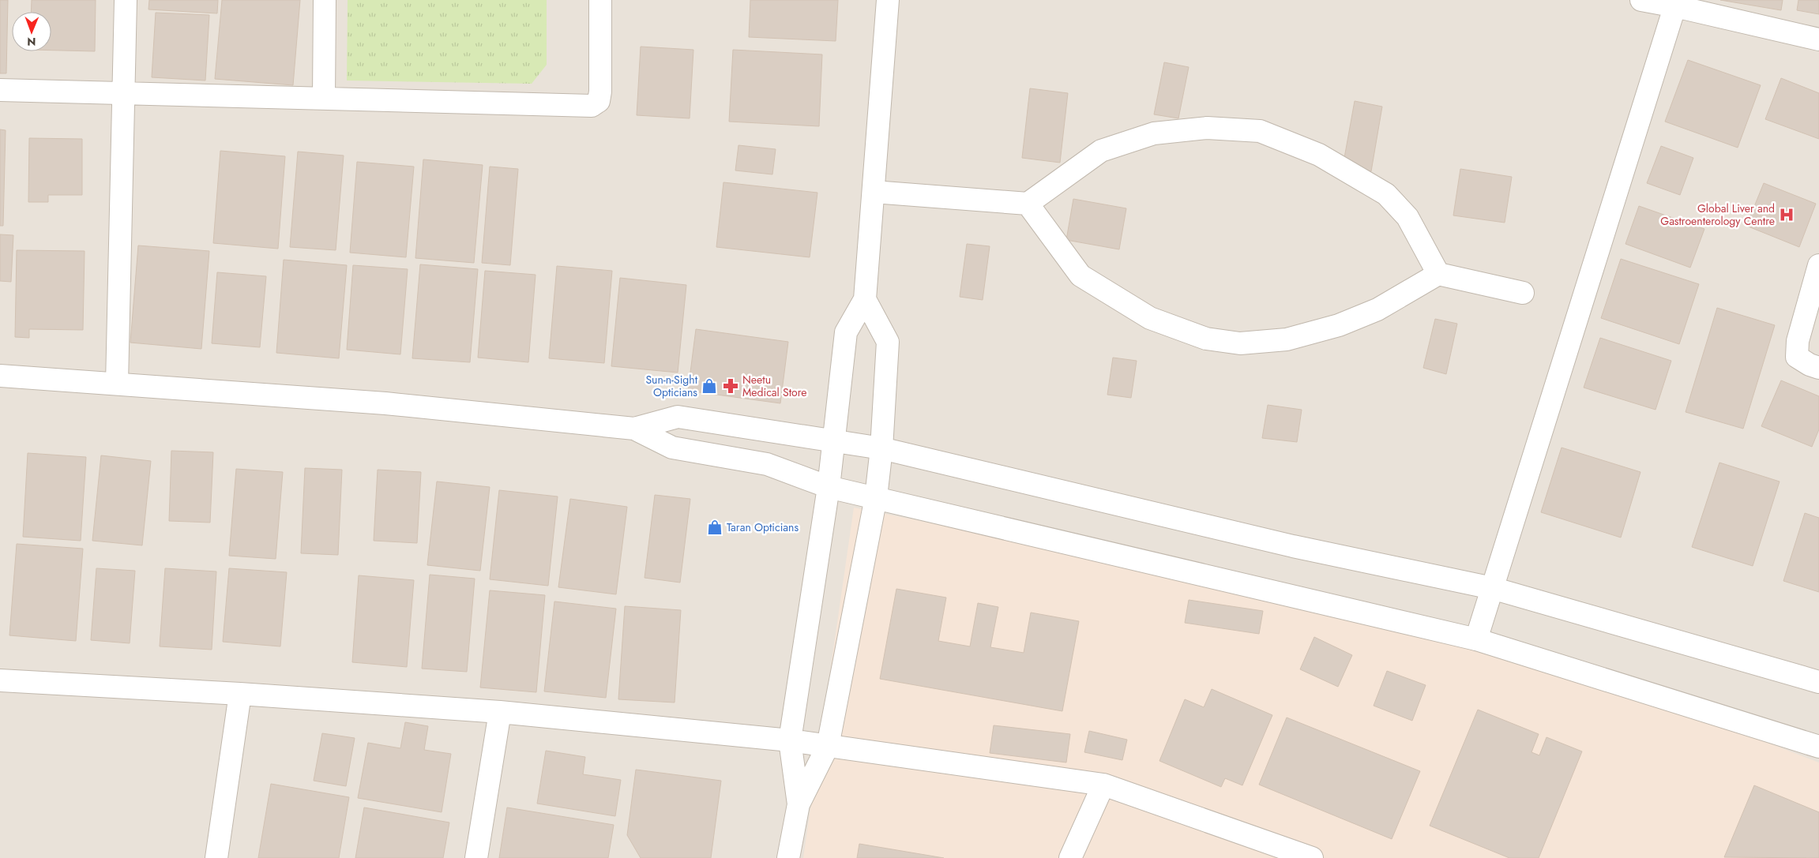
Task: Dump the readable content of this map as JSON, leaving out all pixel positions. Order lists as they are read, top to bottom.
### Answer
{
  "places": {
    "hospital": ["Global Liver and Gastroenterology Centre"],
    "shop": ["Sun-n-Sight Opticians", "Taran Opticians"],
    "pharmacy": ["Neetu Medical Store"]
  },
  "north": "bottom"
}
